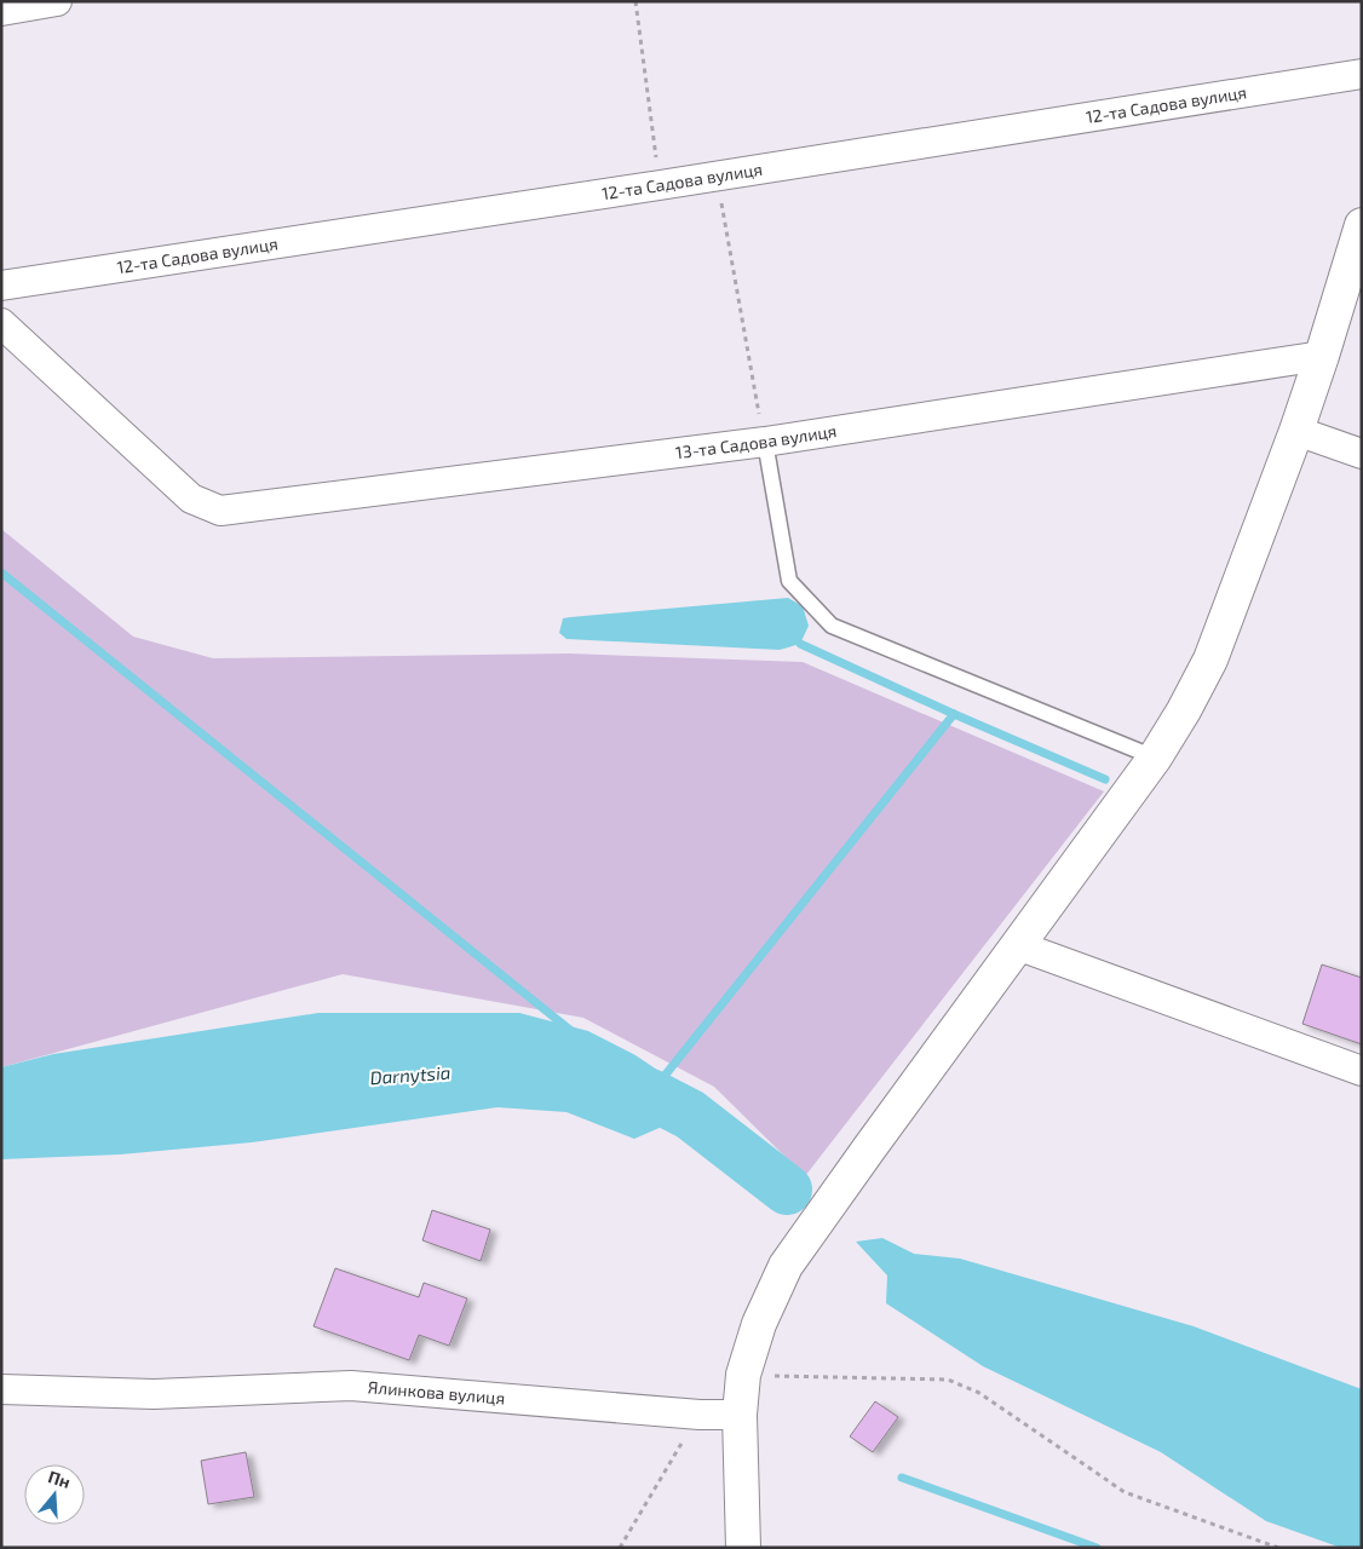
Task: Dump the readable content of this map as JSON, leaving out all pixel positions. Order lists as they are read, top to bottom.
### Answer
{
  "streets": {
    "street": ["12-та Садова вулиця", "13-та Садова вулиця", "Ялинкова вулиця"]
  },
  "water": ["Darnytsia"],
  "north": "top"
}
